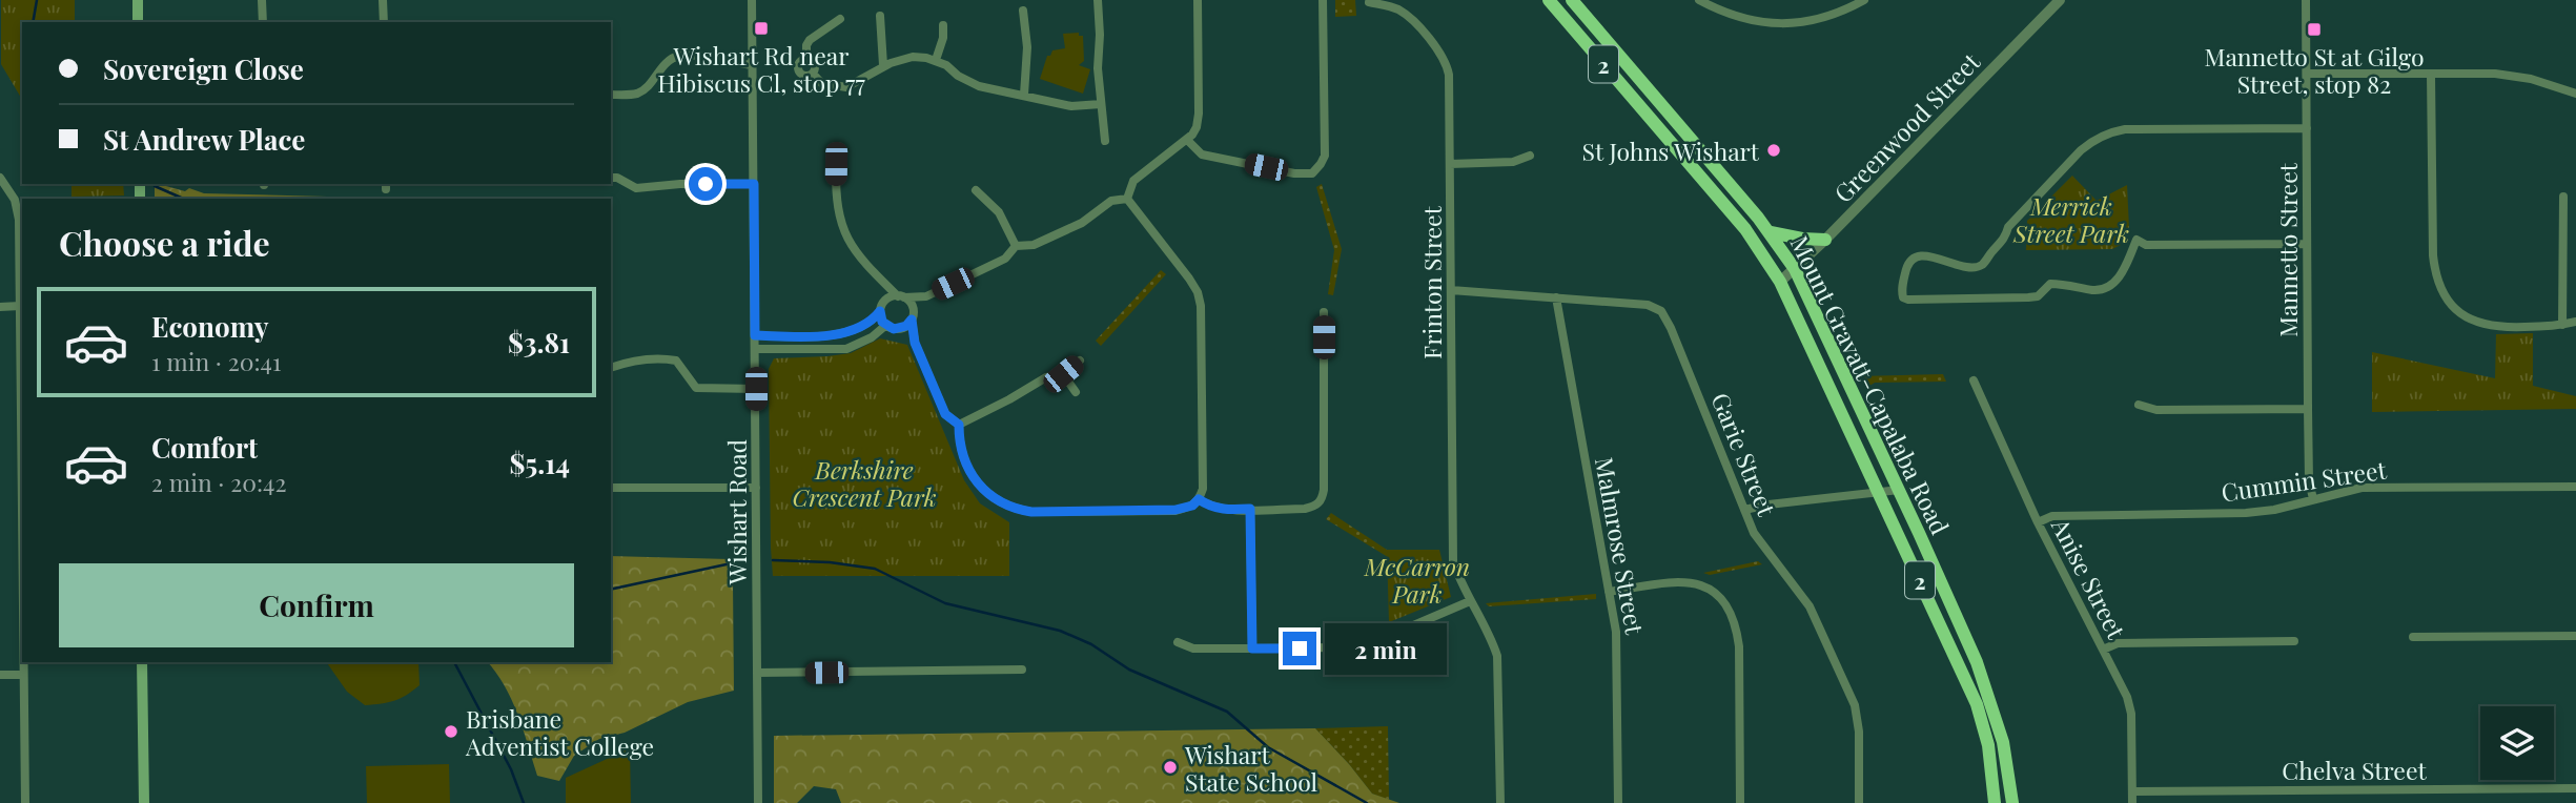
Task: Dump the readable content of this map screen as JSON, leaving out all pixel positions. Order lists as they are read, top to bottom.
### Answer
{
  "streets": {
    "highway": ["2", "Mount Gravatt-Capalaba Road"],
    "street": [
      "Greenwood Street",
      "Mannetto Street",
      "Frinton Street",
      "Garie Street",
      "Cummin Street",
      "Wishart Road",
      "Malmrose Street",
      "Anise Street",
      "Chelva Street"
    ]
  },
  "crossings": [
    ["Greenwood Street", "Mount Gravatt-Capalaba Road"],
    ["Mannetto Street", "Cummin Street"],
    ["Frinton Street", "Garie Street"],
    ["Garie Street", "Malmrose Street"],
    ["Cummin Street", "Anise Street"],
    ["Anise Street", "Chelva Street"]
  ],
  "parks": ["Merrick Street Park", "Berkshire Crescent Park", "McCarron Park"],
  "places": {
    "transit": ["Wishart Rd near Hibiscus Cl, stop 77", "Mannetto St at Gilgo Street, stop 82"],
    "other": ["St Johns Wishart", "Brisbane Adventist College", "Wishart State School"]
  },
  "page": {
    "banner": ["Sovereign Close", "St Andrew Place"],
    "heading": "Choose a ride",
    "list": [
      {
        "name": "Economy",
        "note": "1 min · 20:41",
        "value": "$3.81"
      },
      {
        "name": "Comfort",
        "note": "2 min · 20:42",
        "value": "$5.14"
      }
    ],
    "buttons": "Confirm",
    "bubble": "2 min"
  }
}
